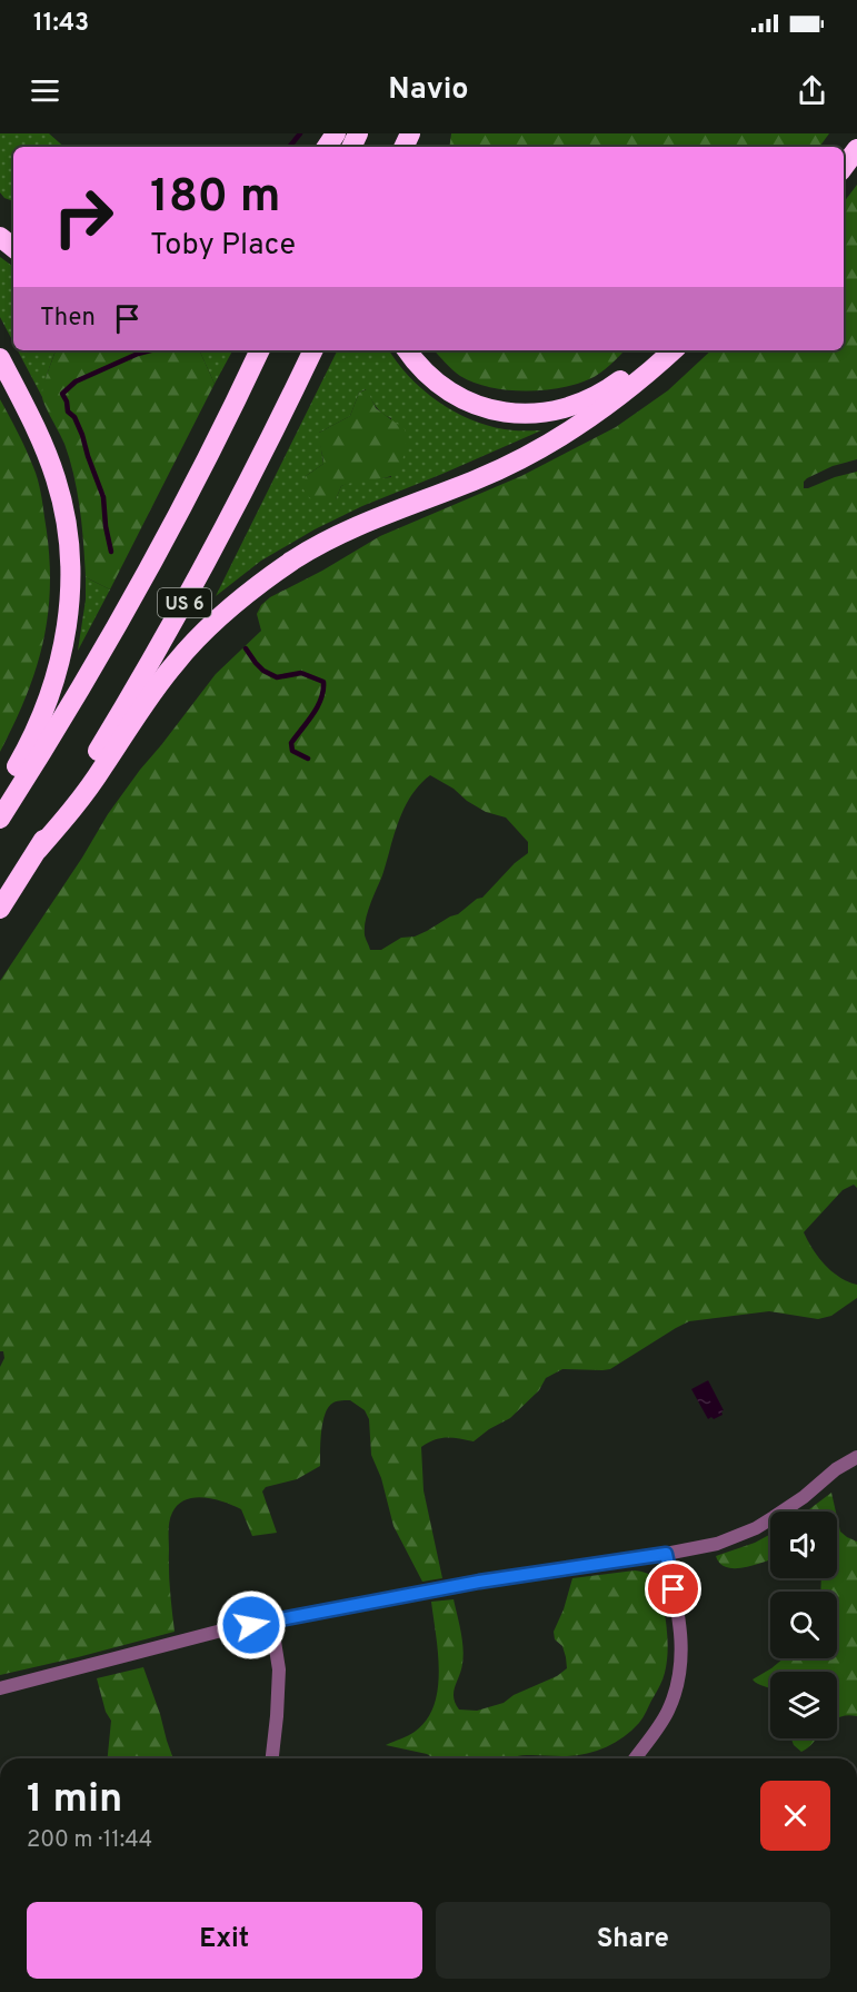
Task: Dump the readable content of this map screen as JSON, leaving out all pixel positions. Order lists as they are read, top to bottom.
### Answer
{
  "streets": {
    "highway": ["US 6"]
  },
  "page": {
    "status": "11:43",
    "header": "Navio",
    "turn": ["180 m", "Toby Place"],
    "then": "Then",
    "heading": ["1 min", "200 m · 11:44"],
    "buttons": ["Exit", "Share"]
  }
}
